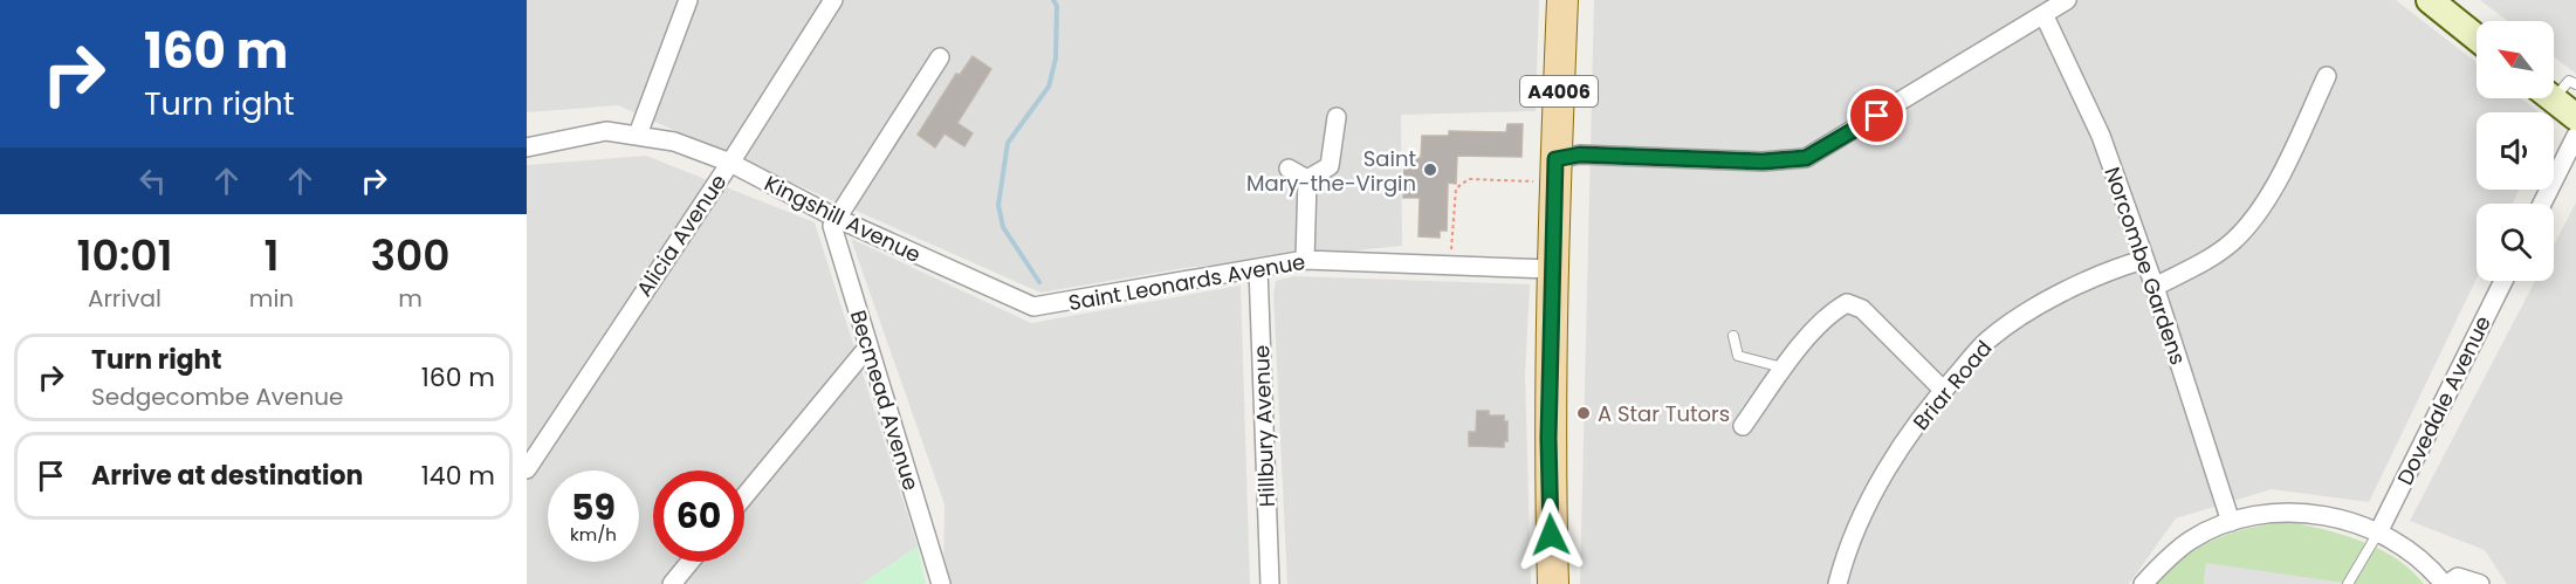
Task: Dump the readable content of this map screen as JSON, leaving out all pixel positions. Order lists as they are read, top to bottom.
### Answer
{
  "streets": {
    "main road": ["A4006"],
    "street": [
      "Kingshill Avenue",
      "Alicia Avenue",
      "Norcombe Gardens",
      "Saint Leonards Avenue",
      "Briar Road",
      "Becmead Avenue",
      "Dovedale Avenue",
      "Hillbury Avenue"
    ]
  },
  "crossings": [
    ["A4006", "Saint Leonards Avenue"],
    ["Kingshill Avenue", "Alicia Avenue"],
    ["Kingshill Avenue", "Saint Leonards Avenue"],
    ["Kingshill Avenue", "Becmead Avenue"],
    ["Norcombe Gardens", "Briar Road"],
    ["Saint Leonards Avenue", "Hillbury Avenue"]
  ],
  "places": ["Saint Mary-the-Virgin", "A Star Tutors"],
  "north": "top left",
  "page": {
    "turn": ["160 m", "Turn right"],
    "eta": [
      "10:01",
      "Arrival",
      "1",
      "min",
      "300",
      "m"
    ],
    "list": [
      {
        "name": "Turn right",
        "note": "Sedgecombe Avenue",
        "value": "160 m"
      },
      {
        "name": "Arrive at destination",
        "value": "140 m"
      }
    ],
    "speed": "59 km/h",
    "limit": "60"
  }
}
